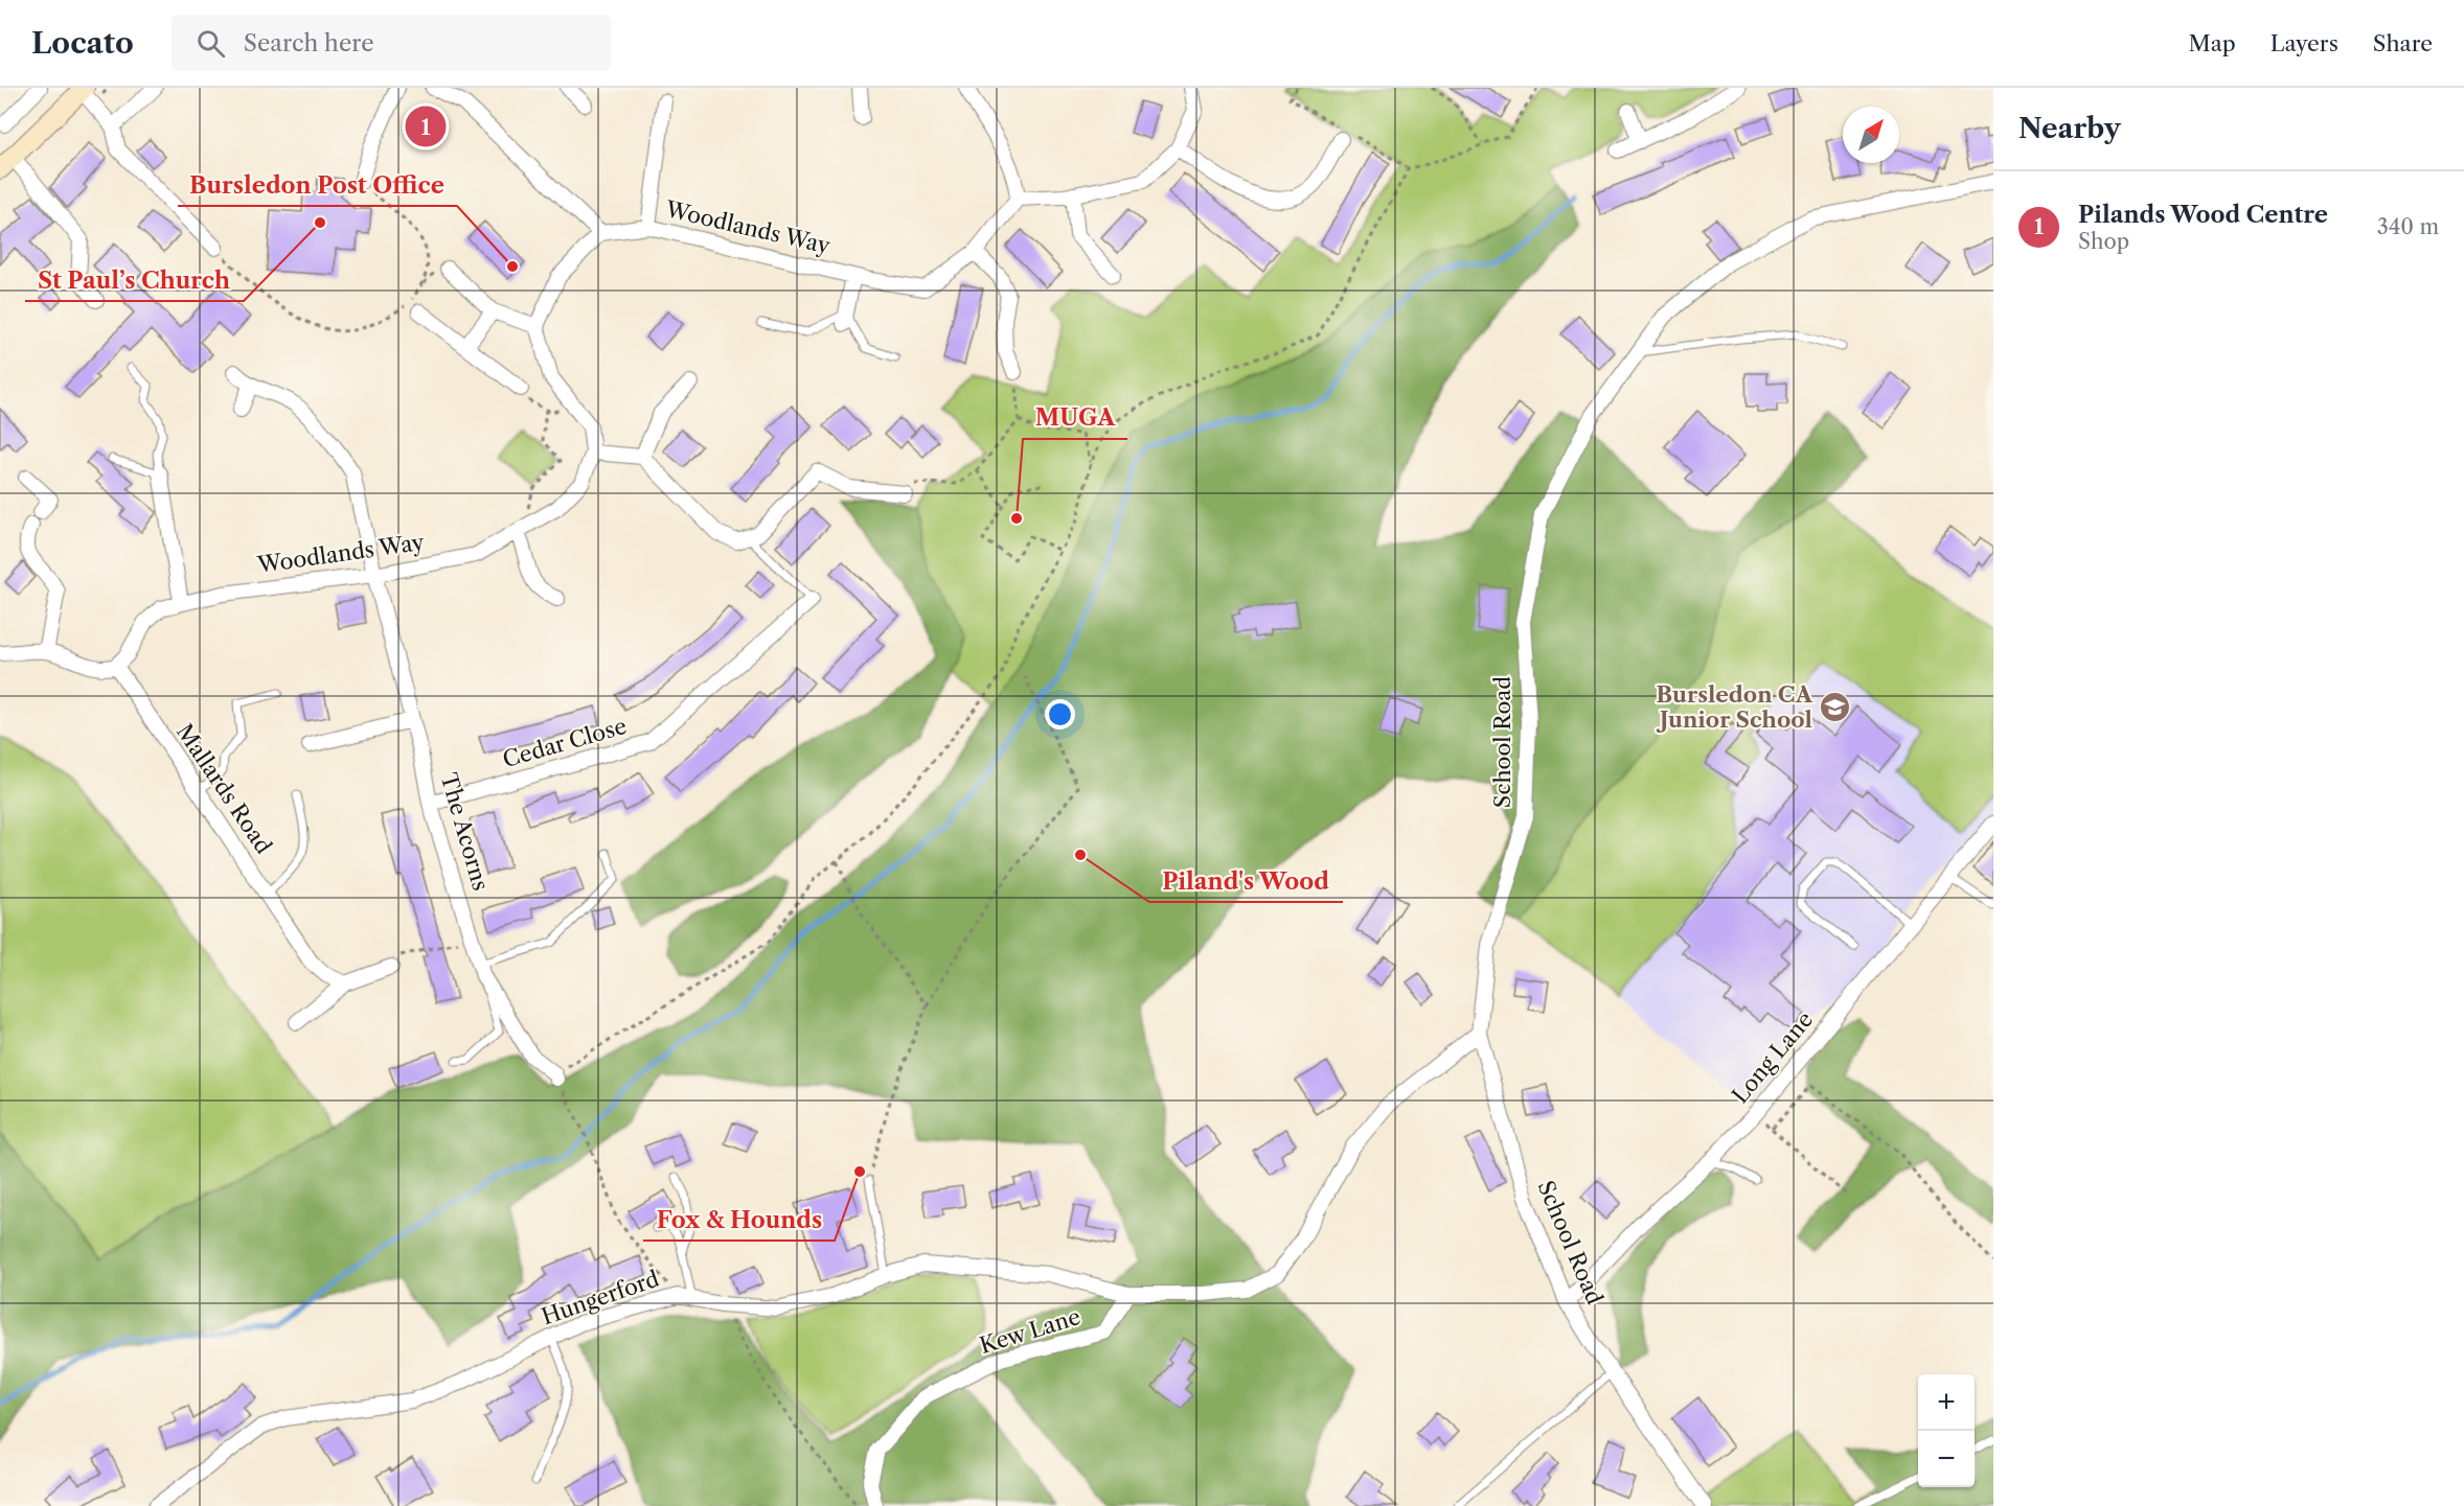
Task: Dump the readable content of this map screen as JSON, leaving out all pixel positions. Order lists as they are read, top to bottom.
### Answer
{
  "streets": {
    "street": [
      "Woodlands Way",
      "School Road",
      "Cedar Close",
      "Mallards Road",
      "The Acorns",
      "Long Lane",
      "Hungerford",
      "Kew Lane"
    ]
  },
  "crossings": [
    ["Woodlands Way", "Mallards Road"],
    ["Woodlands Way", "The Acorns"],
    ["School Road", "Long Lane"],
    ["Cedar Close", "The Acorns"],
    ["Hungerford", "Kew Lane"]
  ],
  "places": {
    "other": [
      "St Paul’s Church",
      "Bursledon Post Office",
      "MUGA",
      "Piland's Wood",
      "Fox & Hounds"
    ],
    "school or university": ["Bursledon CA Junior School"]
  },
  "north": "top right",
  "page": {
    "header": "Locato",
    "search": "Search here",
    "nav": ["Map", "Layers", "Share"],
    "heading": "Nearby",
    "pins": "1",
    "list": [
      {
        "mark": "1",
        "name": "Pilands Wood Centre",
        "note": "Shop",
        "value": "340 m"
      }
    ],
    "map_buttons": ["+", "−"]
  }
}
